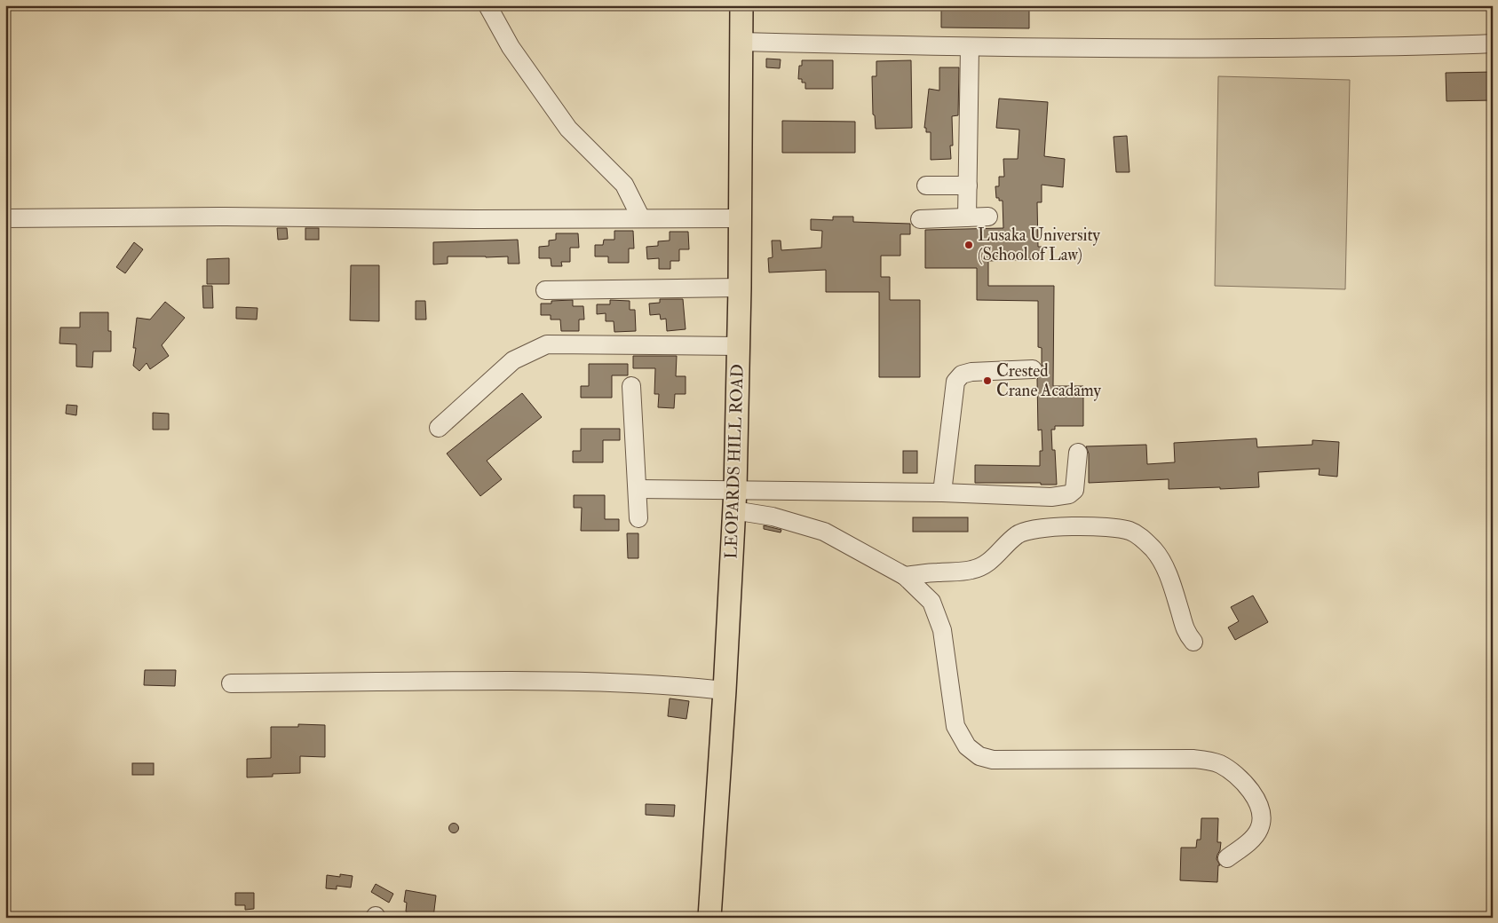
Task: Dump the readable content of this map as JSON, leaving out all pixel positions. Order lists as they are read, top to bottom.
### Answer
{
  "streets": {
    "main road": ["LEOPARDS HILL ROAD"]
  },
  "places": ["Lusaka University (School of Law)", "Crested Crane Acadamy"]
}
